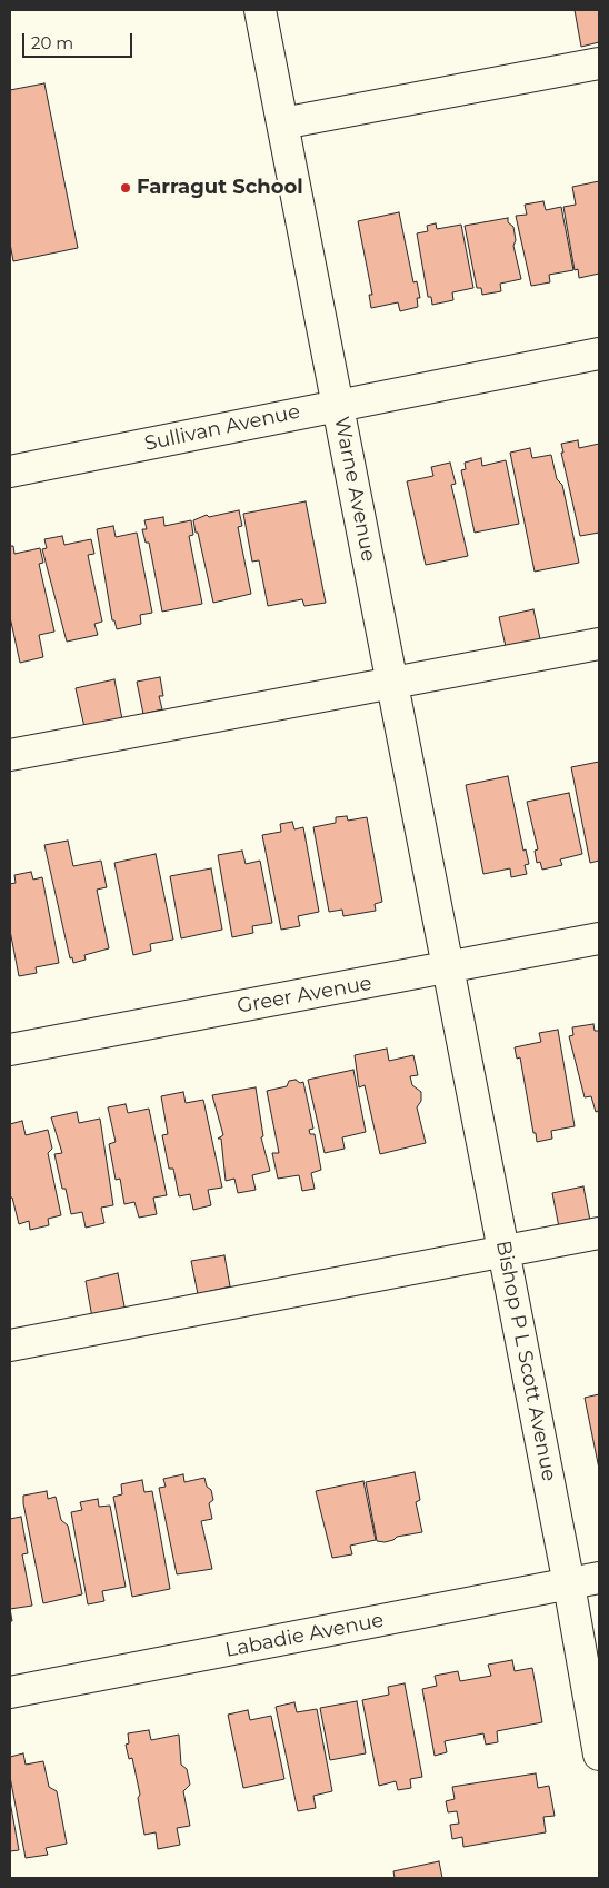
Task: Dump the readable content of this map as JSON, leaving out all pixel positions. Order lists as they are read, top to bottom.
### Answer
{
  "streets": {
    "street": [
      "Sullivan Avenue",
      "Warne Avenue",
      "Greer Avenue",
      "Bishop P L Scott Avenue",
      "Labadie Avenue"
    ]
  },
  "crossings": [
    ["Sullivan Avenue", "Warne Avenue"],
    ["Warne Avenue", "Greer Avenue"],
    ["Warne Avenue", "Bishop P L Scott Avenue"],
    ["Greer Avenue", "Bishop P L Scott Avenue"],
    ["Bishop P L Scott Avenue", "Labadie Avenue"]
  ],
  "places": ["Farragut School"],
  "scale_bar": "20 m"
}
